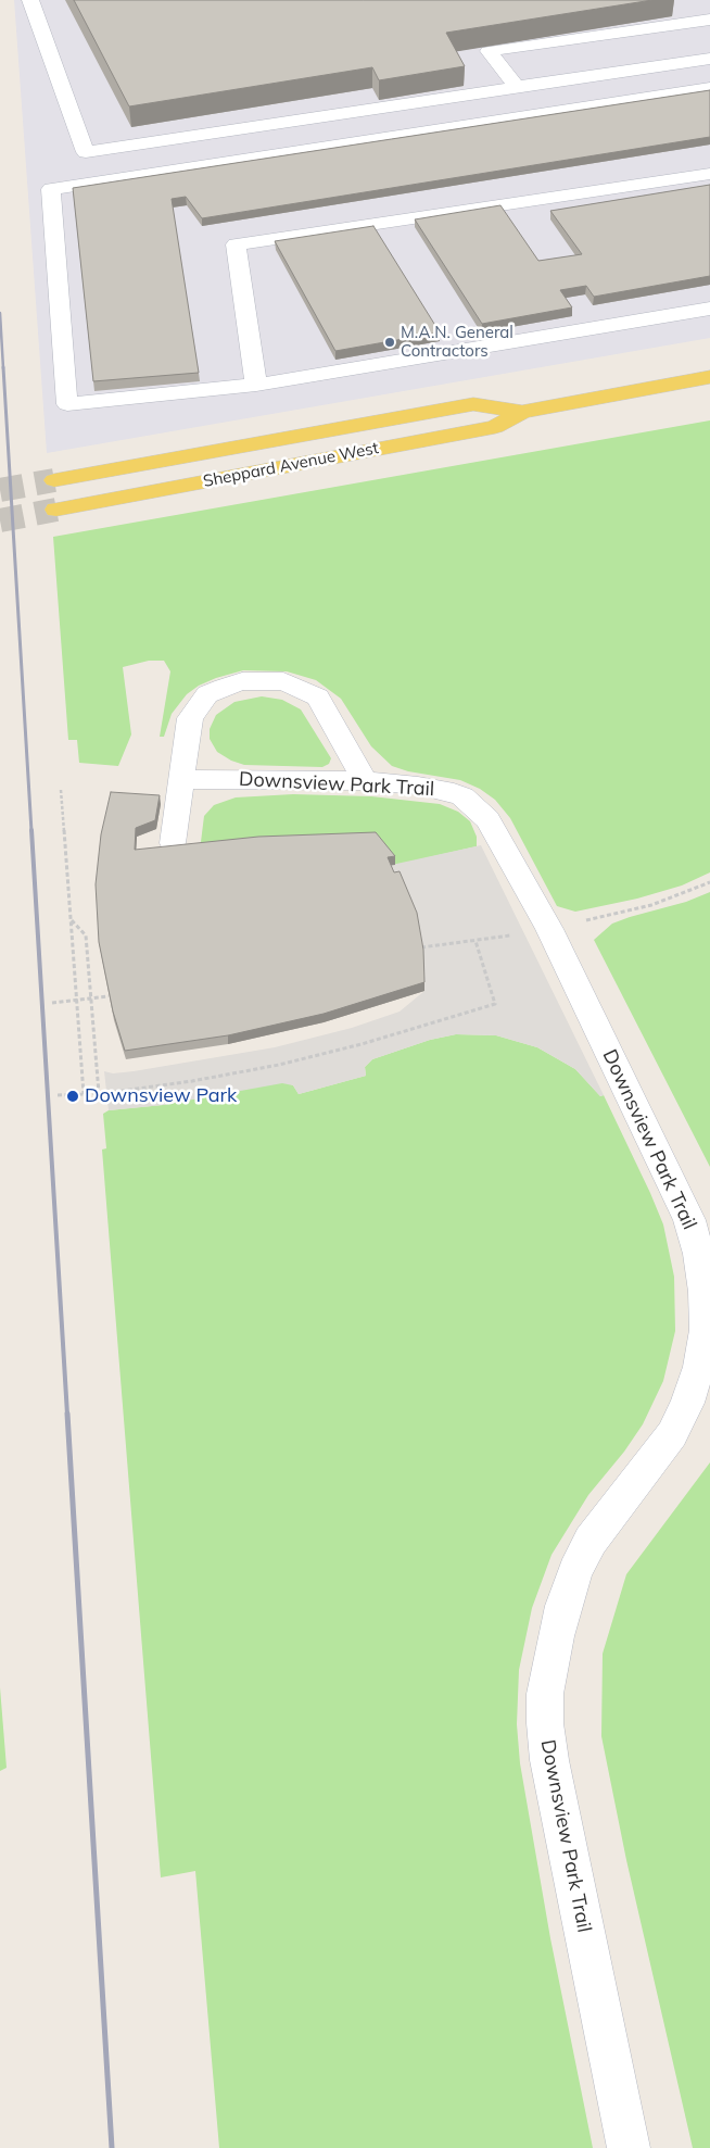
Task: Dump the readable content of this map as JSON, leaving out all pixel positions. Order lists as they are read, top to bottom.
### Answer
{
  "streets": {
    "main road": ["Sheppard Avenue West"],
    "lane": ["Downsview Park Trail"]
  },
  "places": ["M.A.N. General Contractors", "Downsview Park"]
}
